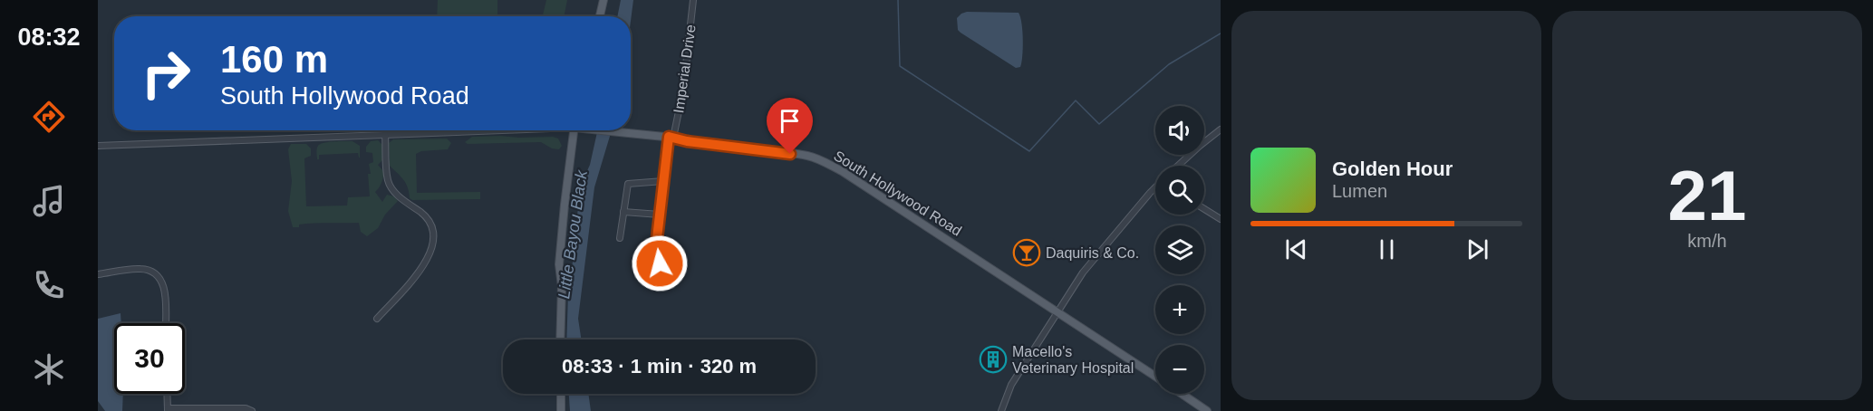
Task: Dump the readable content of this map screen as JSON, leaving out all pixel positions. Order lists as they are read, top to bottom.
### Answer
{
  "streets": {
    "main road": ["South Hollywood Road"],
    "street": ["Imperial Drive"]
  },
  "crossings": [
    ["Imperial Drive", "South Hollywood Road"]
  ],
  "water": ["Little Bayou Black"],
  "places": {
    "bar": ["Daquiris & Co."],
    "building": ["Macello's Veterinary Hospital"]
  },
  "page": {
    "tabs": "08:32",
    "tile": ["21", "km/h"],
    "turn": ["160 m", "South Hollywood Road"],
    "map_buttons": ["+", "−"],
    "song": ["Golden Hour", "Lumen"],
    "limit": "30",
    "trip": "08:33 · 1 min · 320 m"
  }
}
